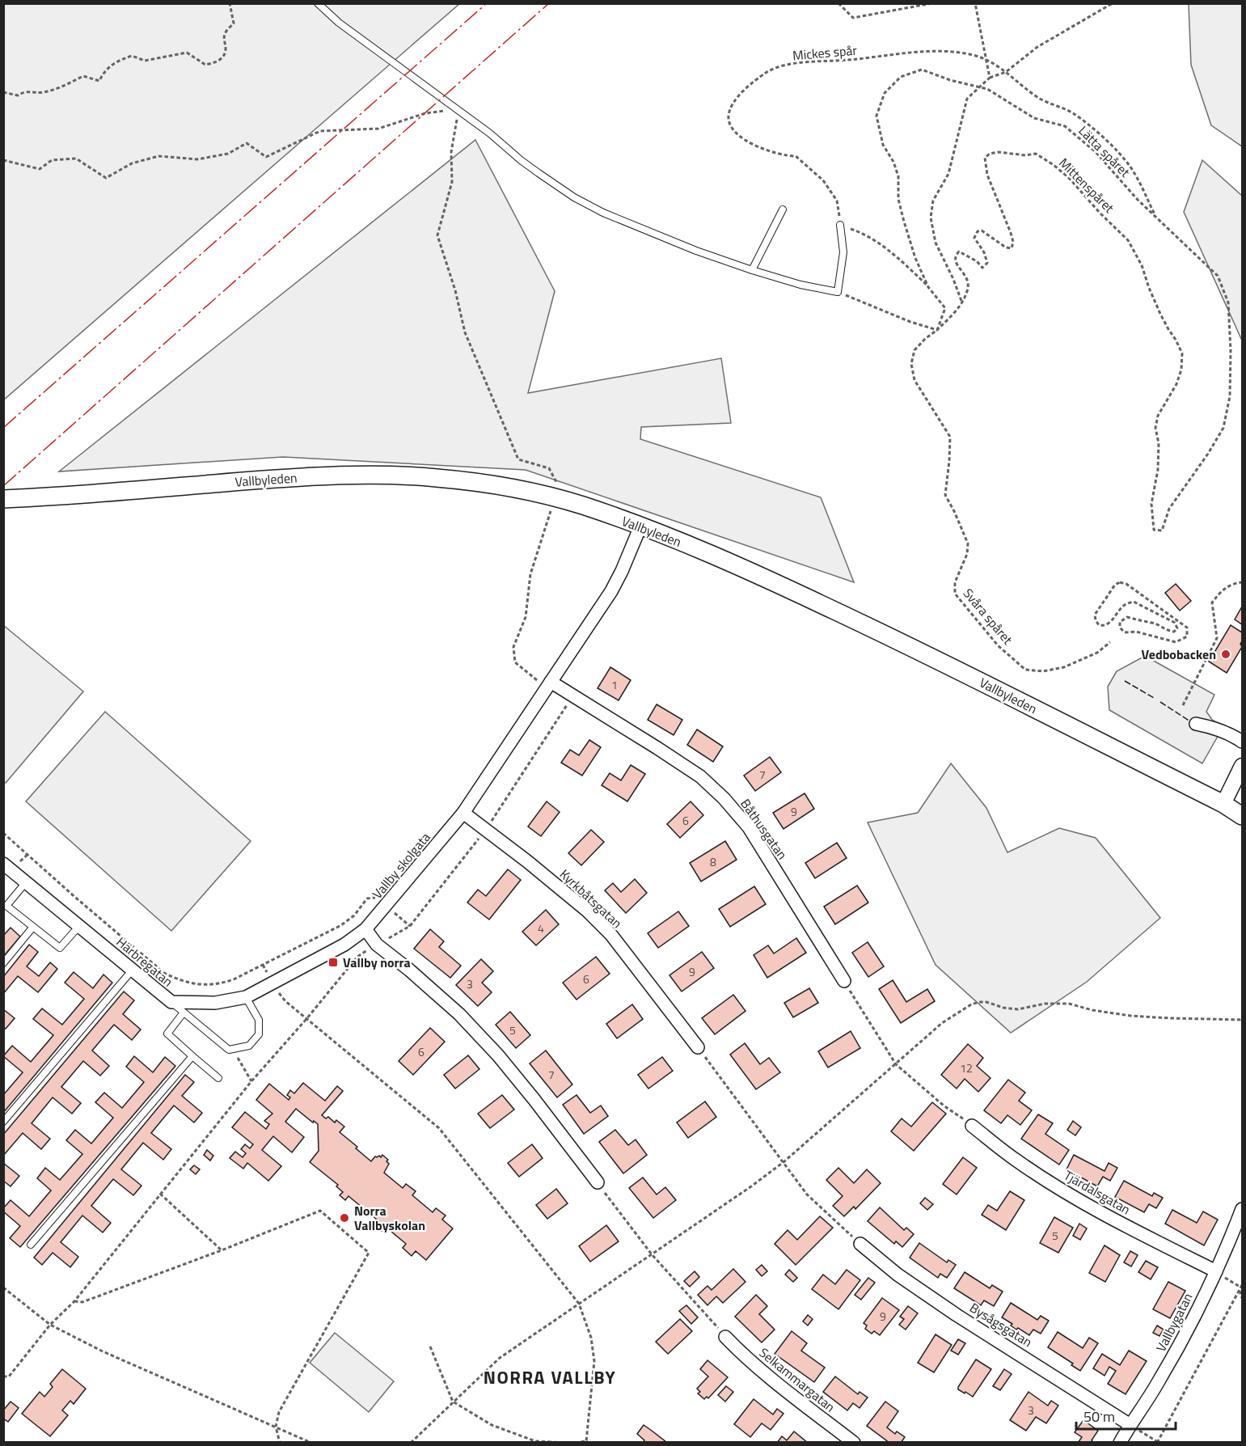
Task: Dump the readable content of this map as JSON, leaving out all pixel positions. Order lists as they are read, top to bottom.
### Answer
{
  "streets": {
    "main road": ["Vallbyleden"],
    "street": [
      "Båthusgatan",
      "Vallby skolgata",
      "Kyrkbåtsgatan",
      "Härbregatan",
      "Tjärdalsgatan",
      "Vallbygatan",
      "Bysågsgatan",
      "Selkammargatan"
    ],
    "path": [
      "Mickes spår",
      "Lätta spåret",
      "Mittenspåret",
      "Svåra spåret"
    ]
  },
  "crossings": [
    ["Mickes spår", "Lätta spåret"],
    ["Lätta spåret", "Mittenspåret"],
    ["Lätta spåret", "Svåra spåret"],
    ["Mittenspåret", "Svåra spåret"],
    ["Vallbyleden", "Vallby skolgata"],
    ["Båthusgatan", "Vallby skolgata"],
    ["Vallby skolgata", "Kyrkbåtsgatan"],
    ["Vallby skolgata", "Härbregatan"],
    ["Tjärdalsgatan", "Vallbygatan"],
    ["Vallbygatan", "Bysågsgatan"]
  ],
  "districts": ["NORRA VALLBY"],
  "places": {
    "other": ["Vedbobacken", "Norra Vallbyskolan"],
    "transit": ["Vallby norra"]
  },
  "house_numbers": [
    "1",
    "7",
    "9",
    "6",
    "8",
    "4",
    "9",
    "6",
    "3",
    "5",
    "6",
    "12",
    "7",
    "5",
    "9",
    "3"
  ],
  "scale_bar": "50 m"
}
